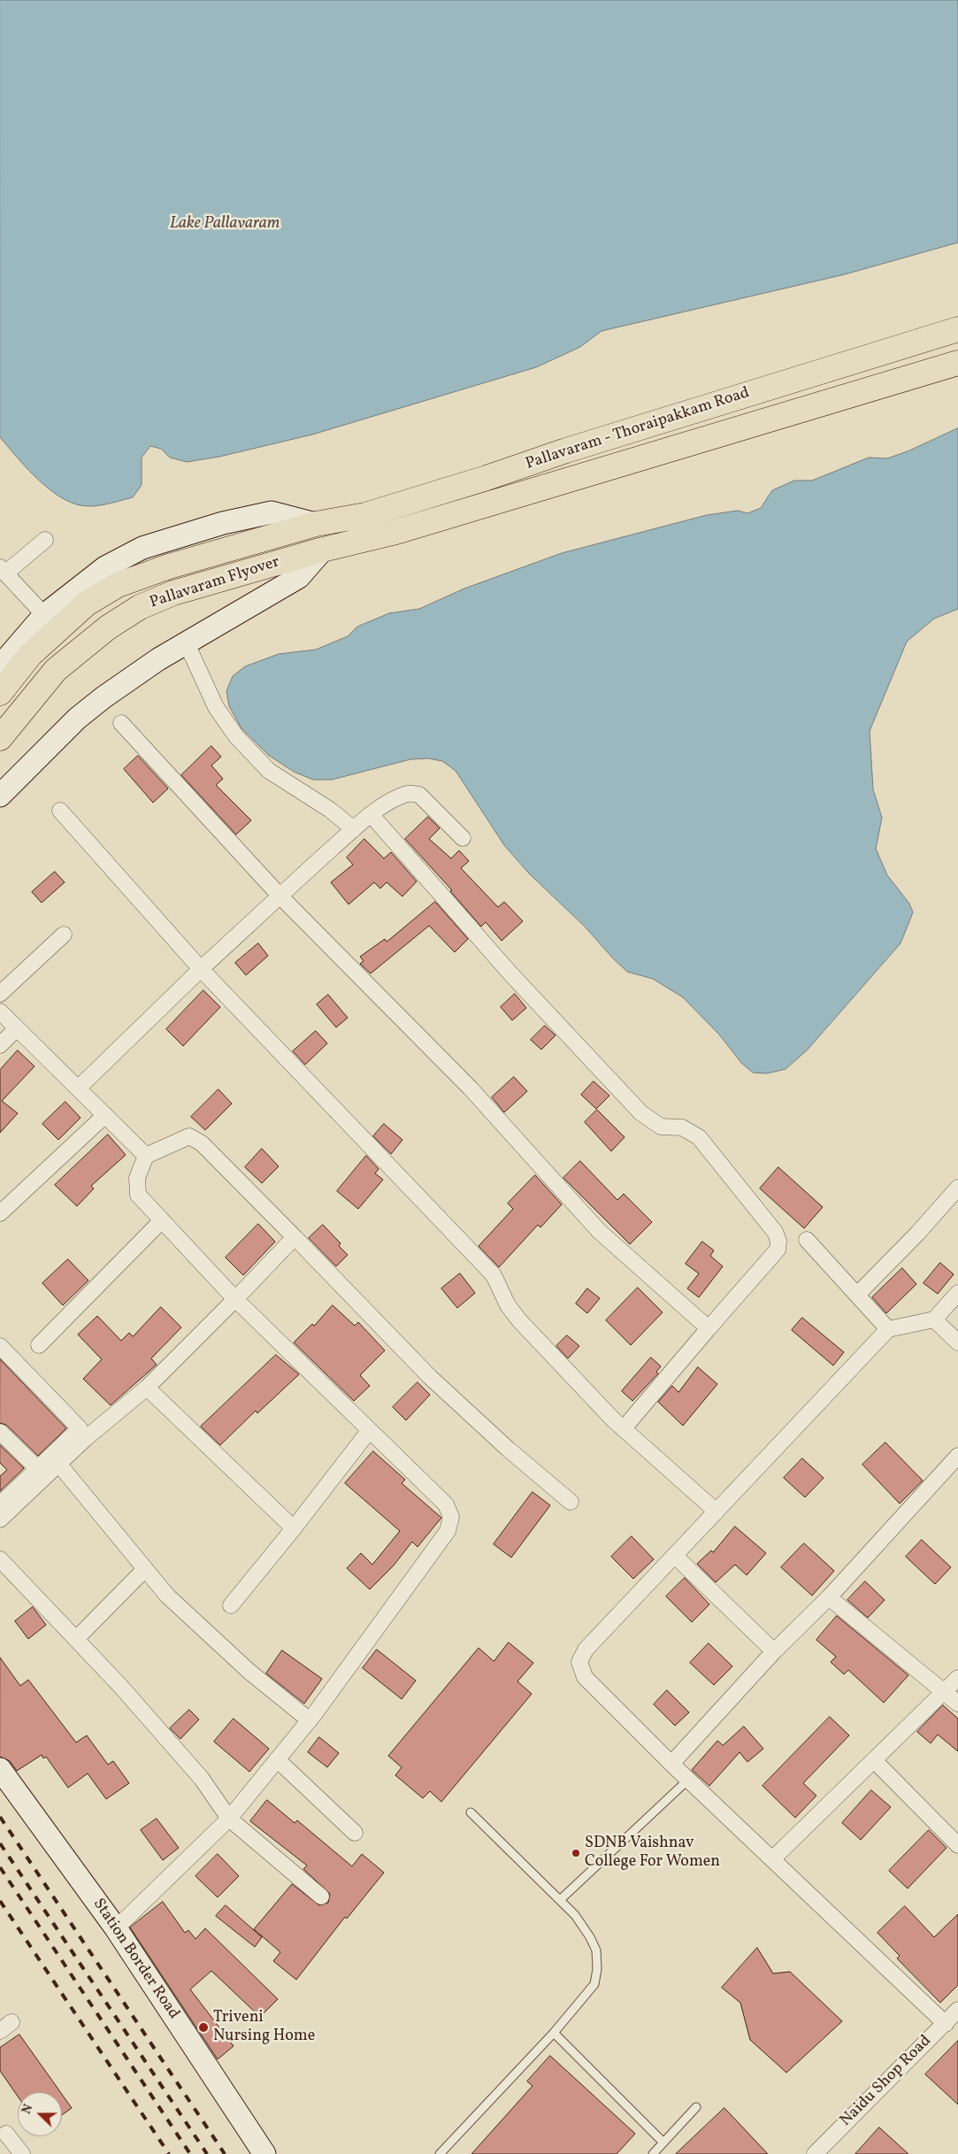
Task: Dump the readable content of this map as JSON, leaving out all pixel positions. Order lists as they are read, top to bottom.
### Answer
{
  "streets": {
    "main road": ["Pallavaram - Thoraipakkam Road", "Pallavaram Flyover"],
    "street": ["Station Border Road", "Naidu Shop Road"]
  },
  "crossings": [
    ["Pallavaram - Thoraipakkam Road", "Pallavaram Flyover"]
  ],
  "water": ["Lake Pallavaram"],
  "places": ["SDNB Vaishnav College For Women", "Triveni Nursing Home"],
  "north": "left"
}
